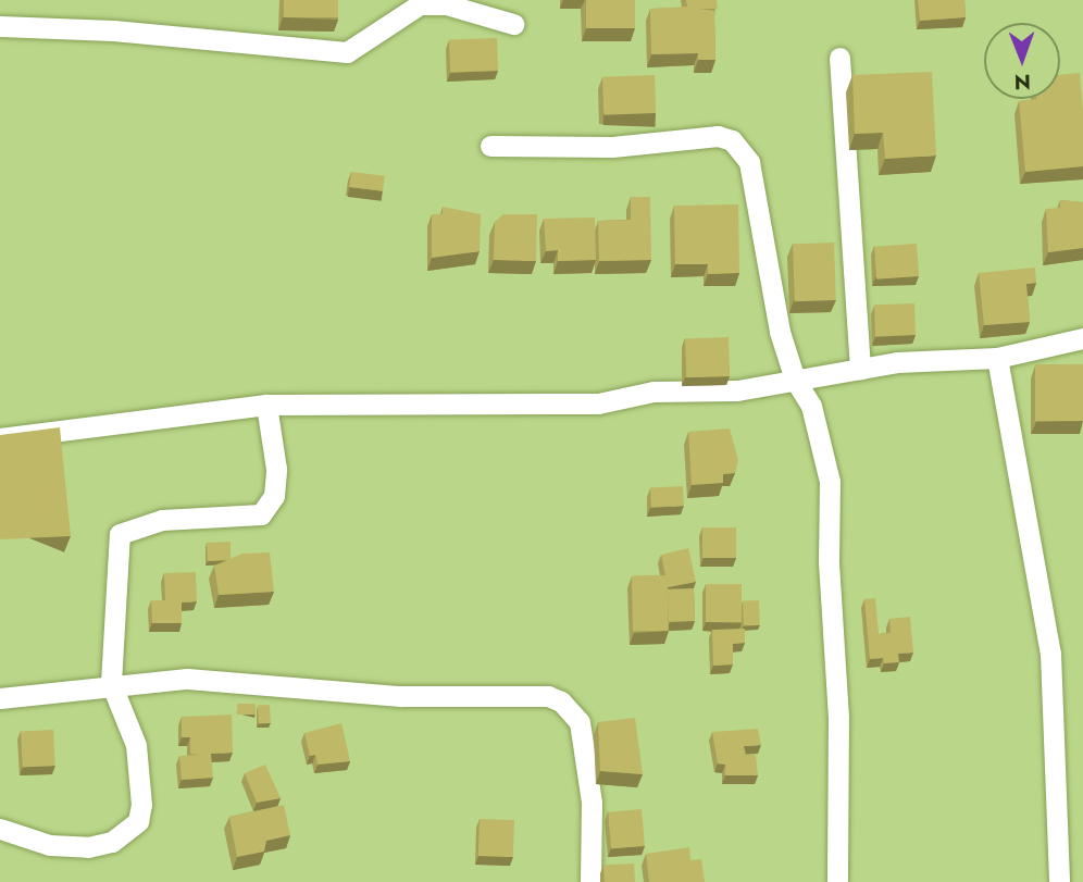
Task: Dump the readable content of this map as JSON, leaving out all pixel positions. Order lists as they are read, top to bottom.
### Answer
{
  "north": "bottom"
}
